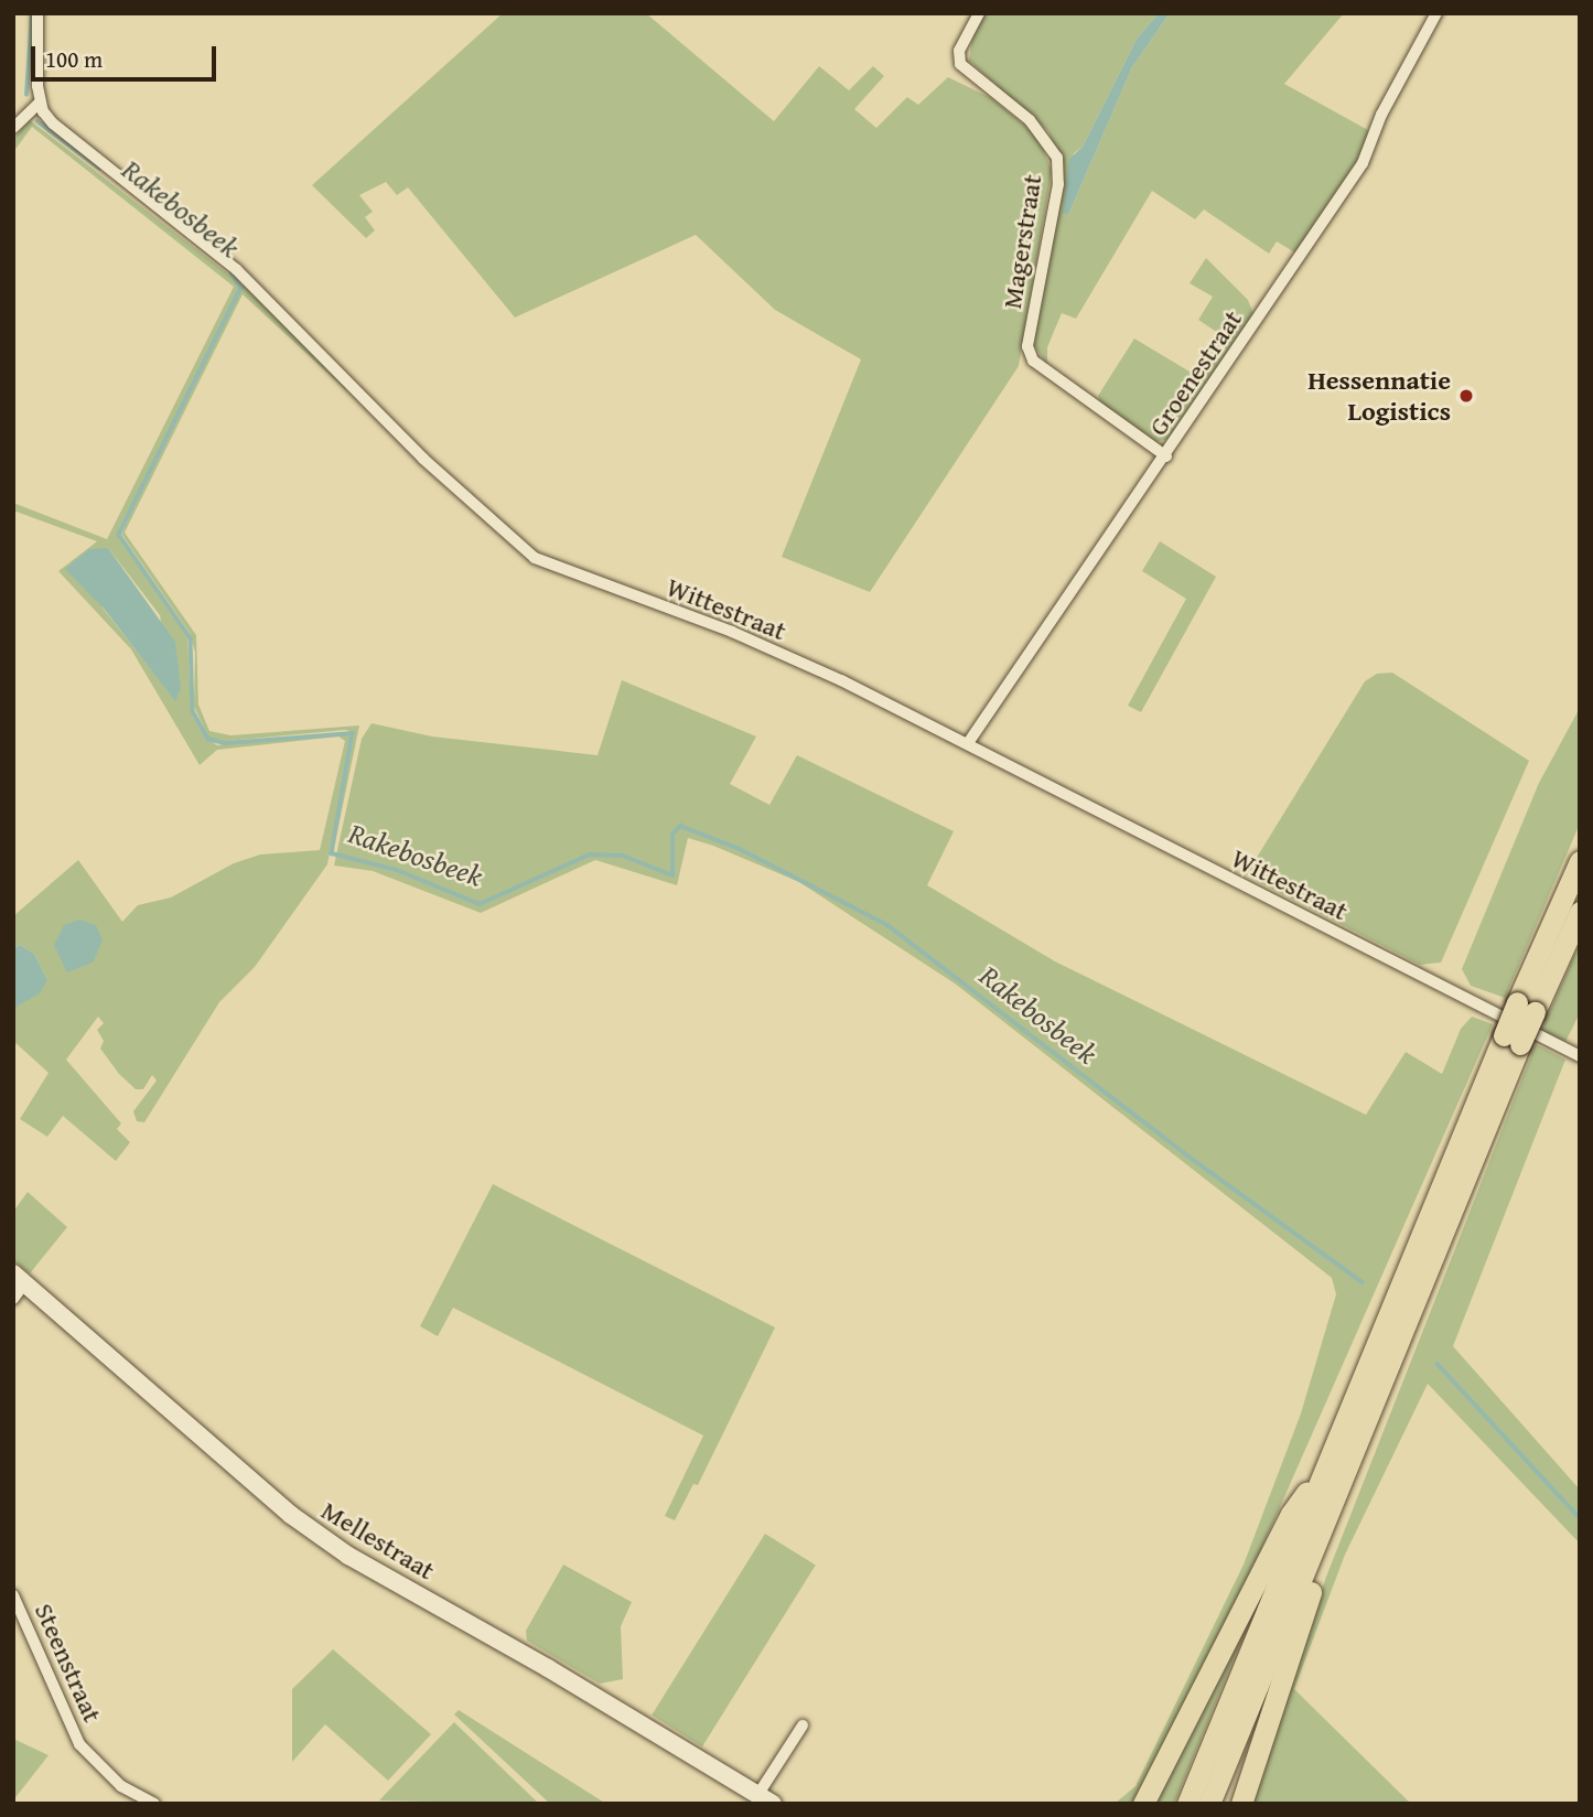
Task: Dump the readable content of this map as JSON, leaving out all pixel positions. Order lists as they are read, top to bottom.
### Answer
{
  "streets": {
    "street": [
      "Magerstraat",
      "Groenestraat",
      "Wittestraat",
      "Mellestraat",
      "Steenstraat"
    ]
  },
  "crossings": [
    ["Magerstraat", "Groenestraat"],
    ["Groenestraat", "Wittestraat"]
  ],
  "water": ["Rakebosbeek"],
  "places": ["Hessennatie Logistics"],
  "scale_bar": "100 m"
}
